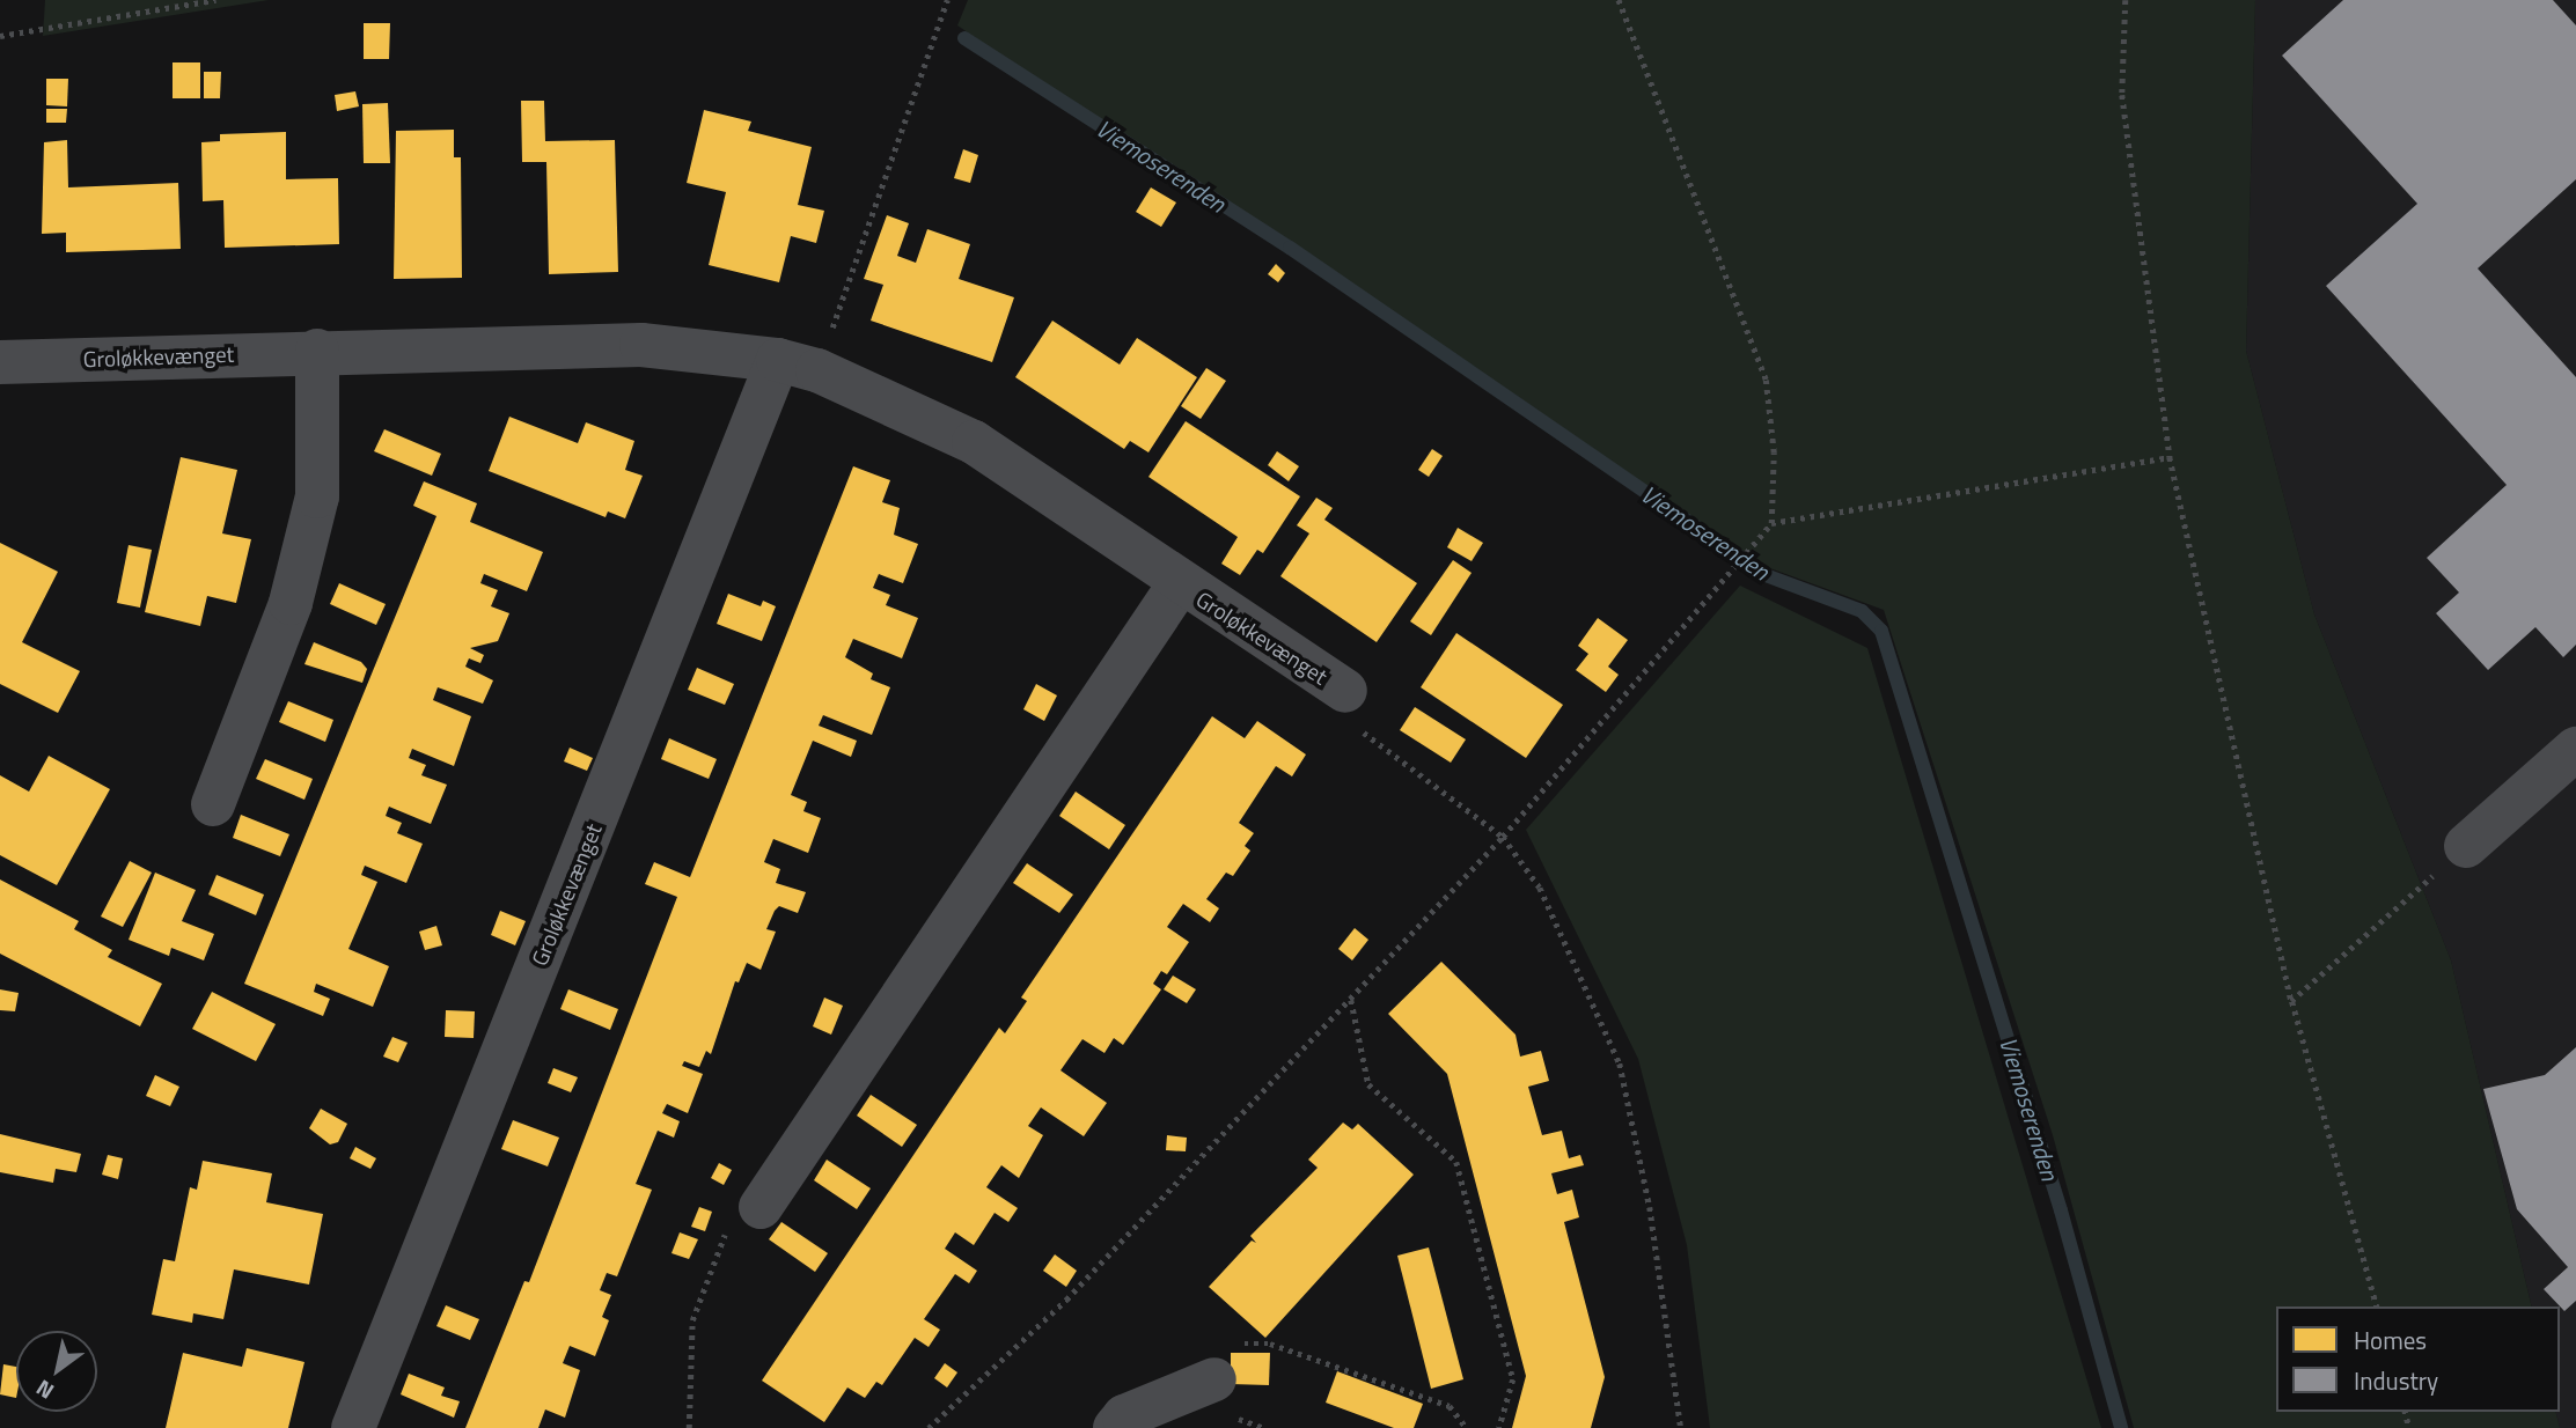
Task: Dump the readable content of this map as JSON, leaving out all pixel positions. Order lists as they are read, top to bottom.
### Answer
{
  "streets": {
    "street": ["Groløkkevænget"]
  },
  "water": ["Viemoserenden"],
  "legend": ["Homes", "Industry"],
  "north": "bottom left"
}
